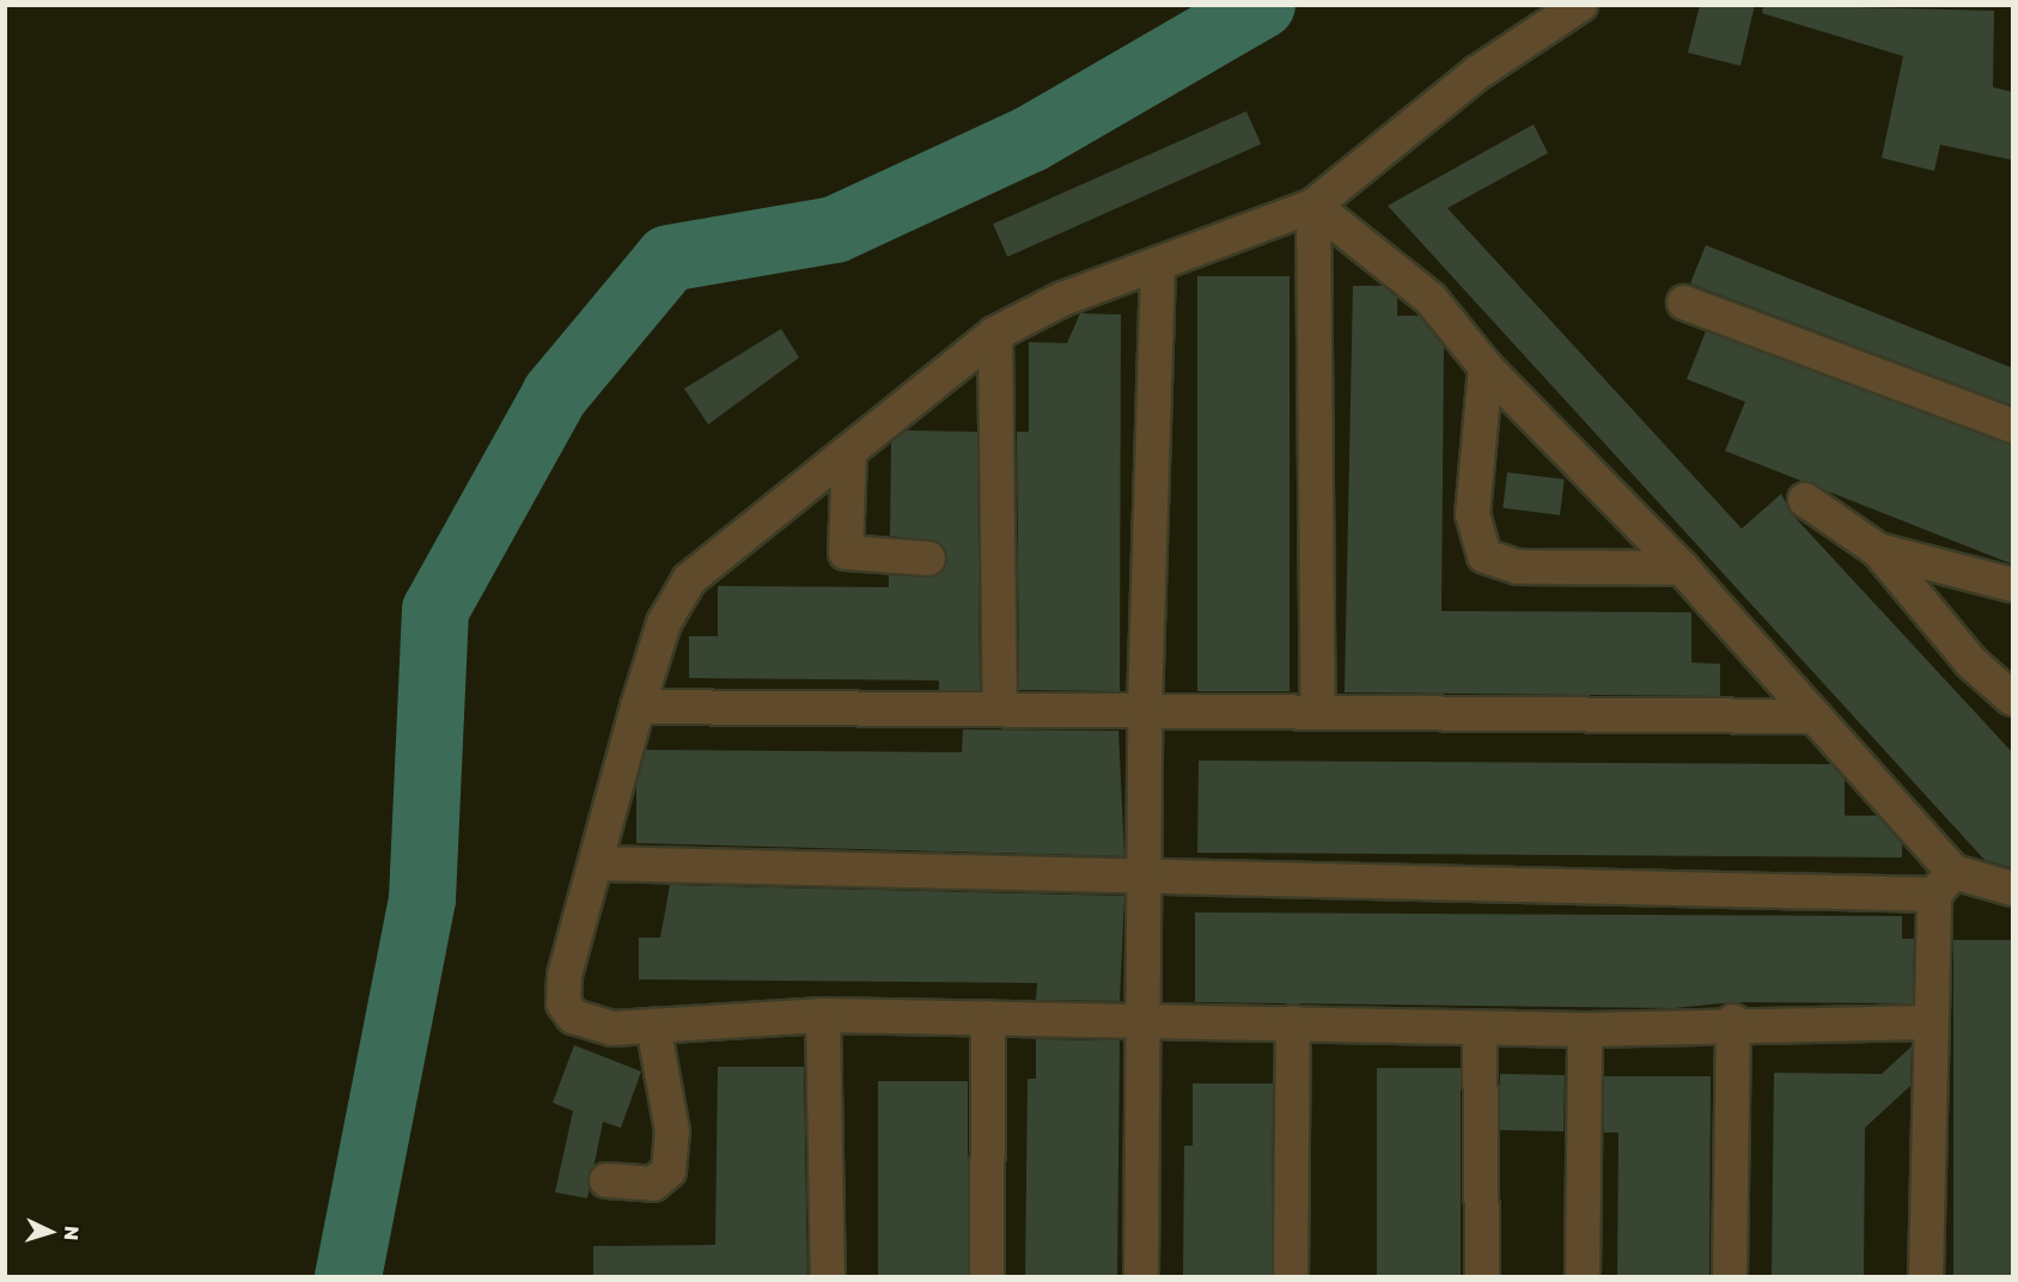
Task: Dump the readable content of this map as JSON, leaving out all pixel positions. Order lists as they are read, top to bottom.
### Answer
{
  "north": "right"
}
